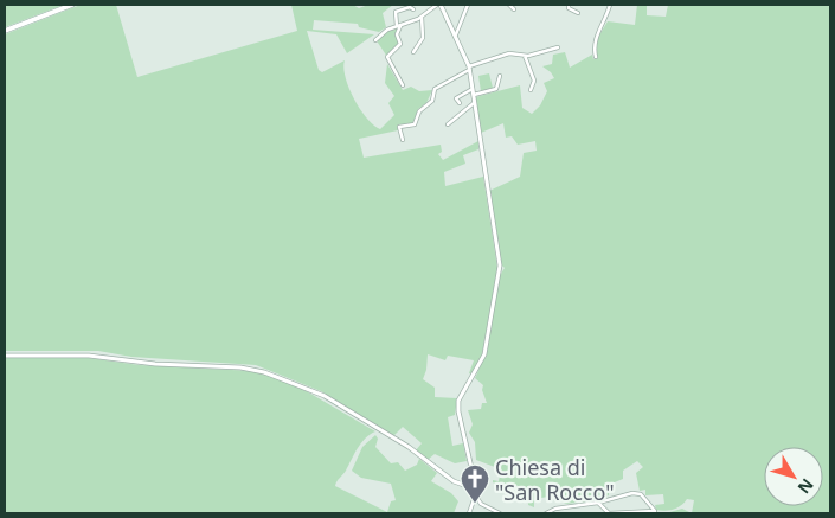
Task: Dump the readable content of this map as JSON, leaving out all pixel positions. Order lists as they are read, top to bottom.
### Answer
{
  "places": {
    "church": ["Chiesa di \"San Rocco\""]
  },
  "north": "bottom right"
}
